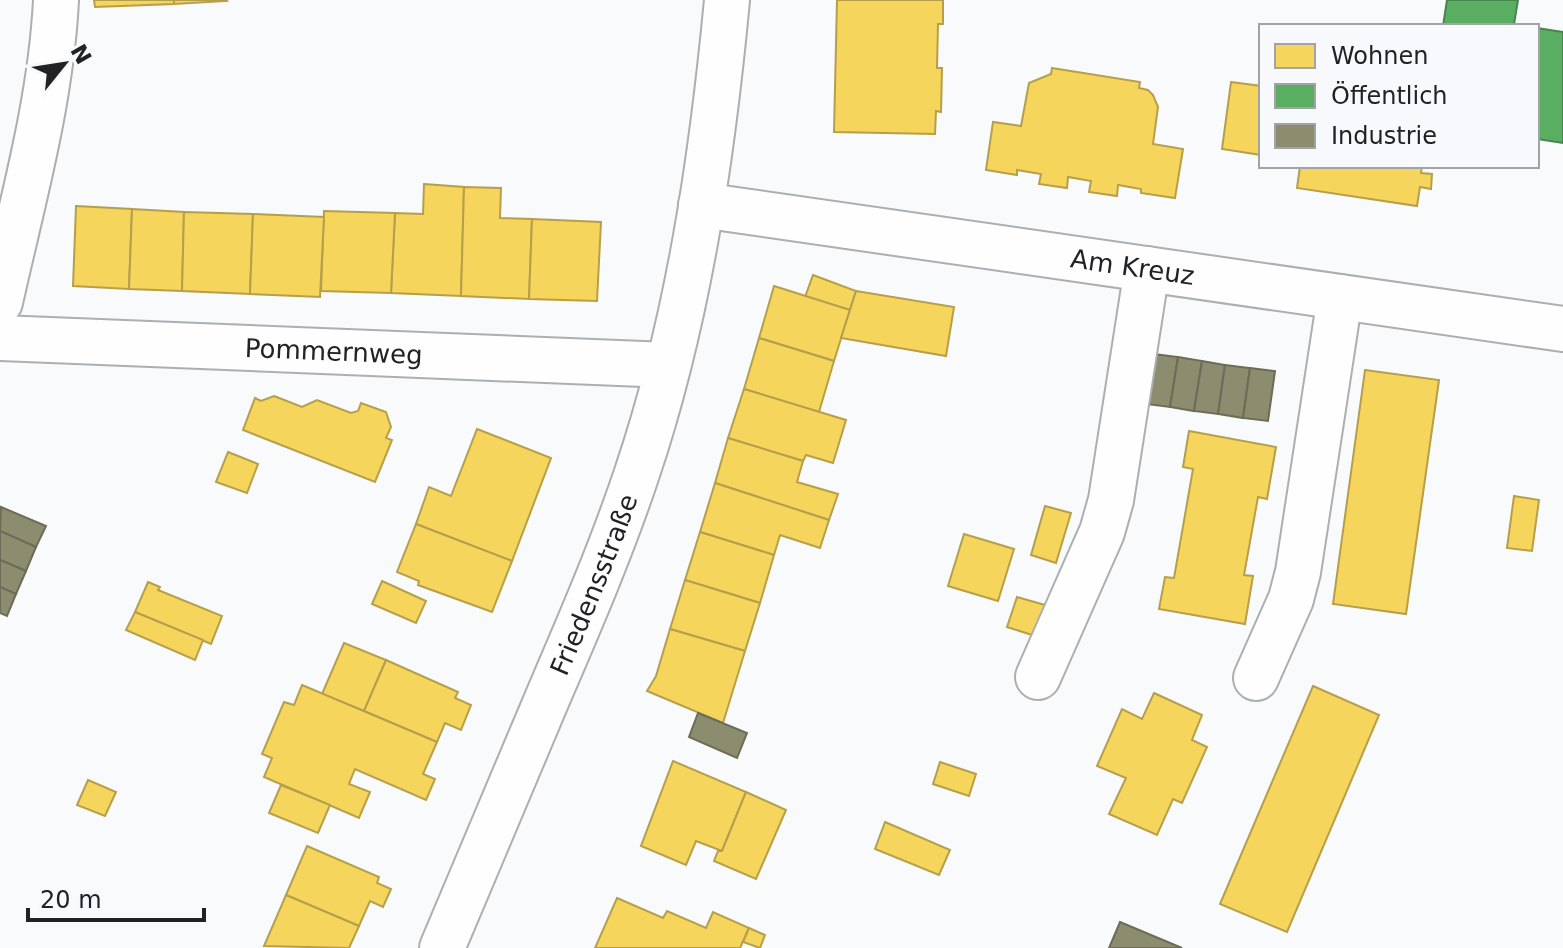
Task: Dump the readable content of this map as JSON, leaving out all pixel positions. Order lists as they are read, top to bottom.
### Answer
{
  "streets": {
    "street": ["Am Kreuz", "Pommernweg", "Friedensstraße"]
  },
  "crossings": [
    ["Am Kreuz", "Friedensstraße"],
    ["Pommernweg", "Friedensstraße"]
  ],
  "legend": ["Wohnen", "Öffentlich", "Industrie"],
  "scale_bar": "20 m",
  "north": "top right"
}
